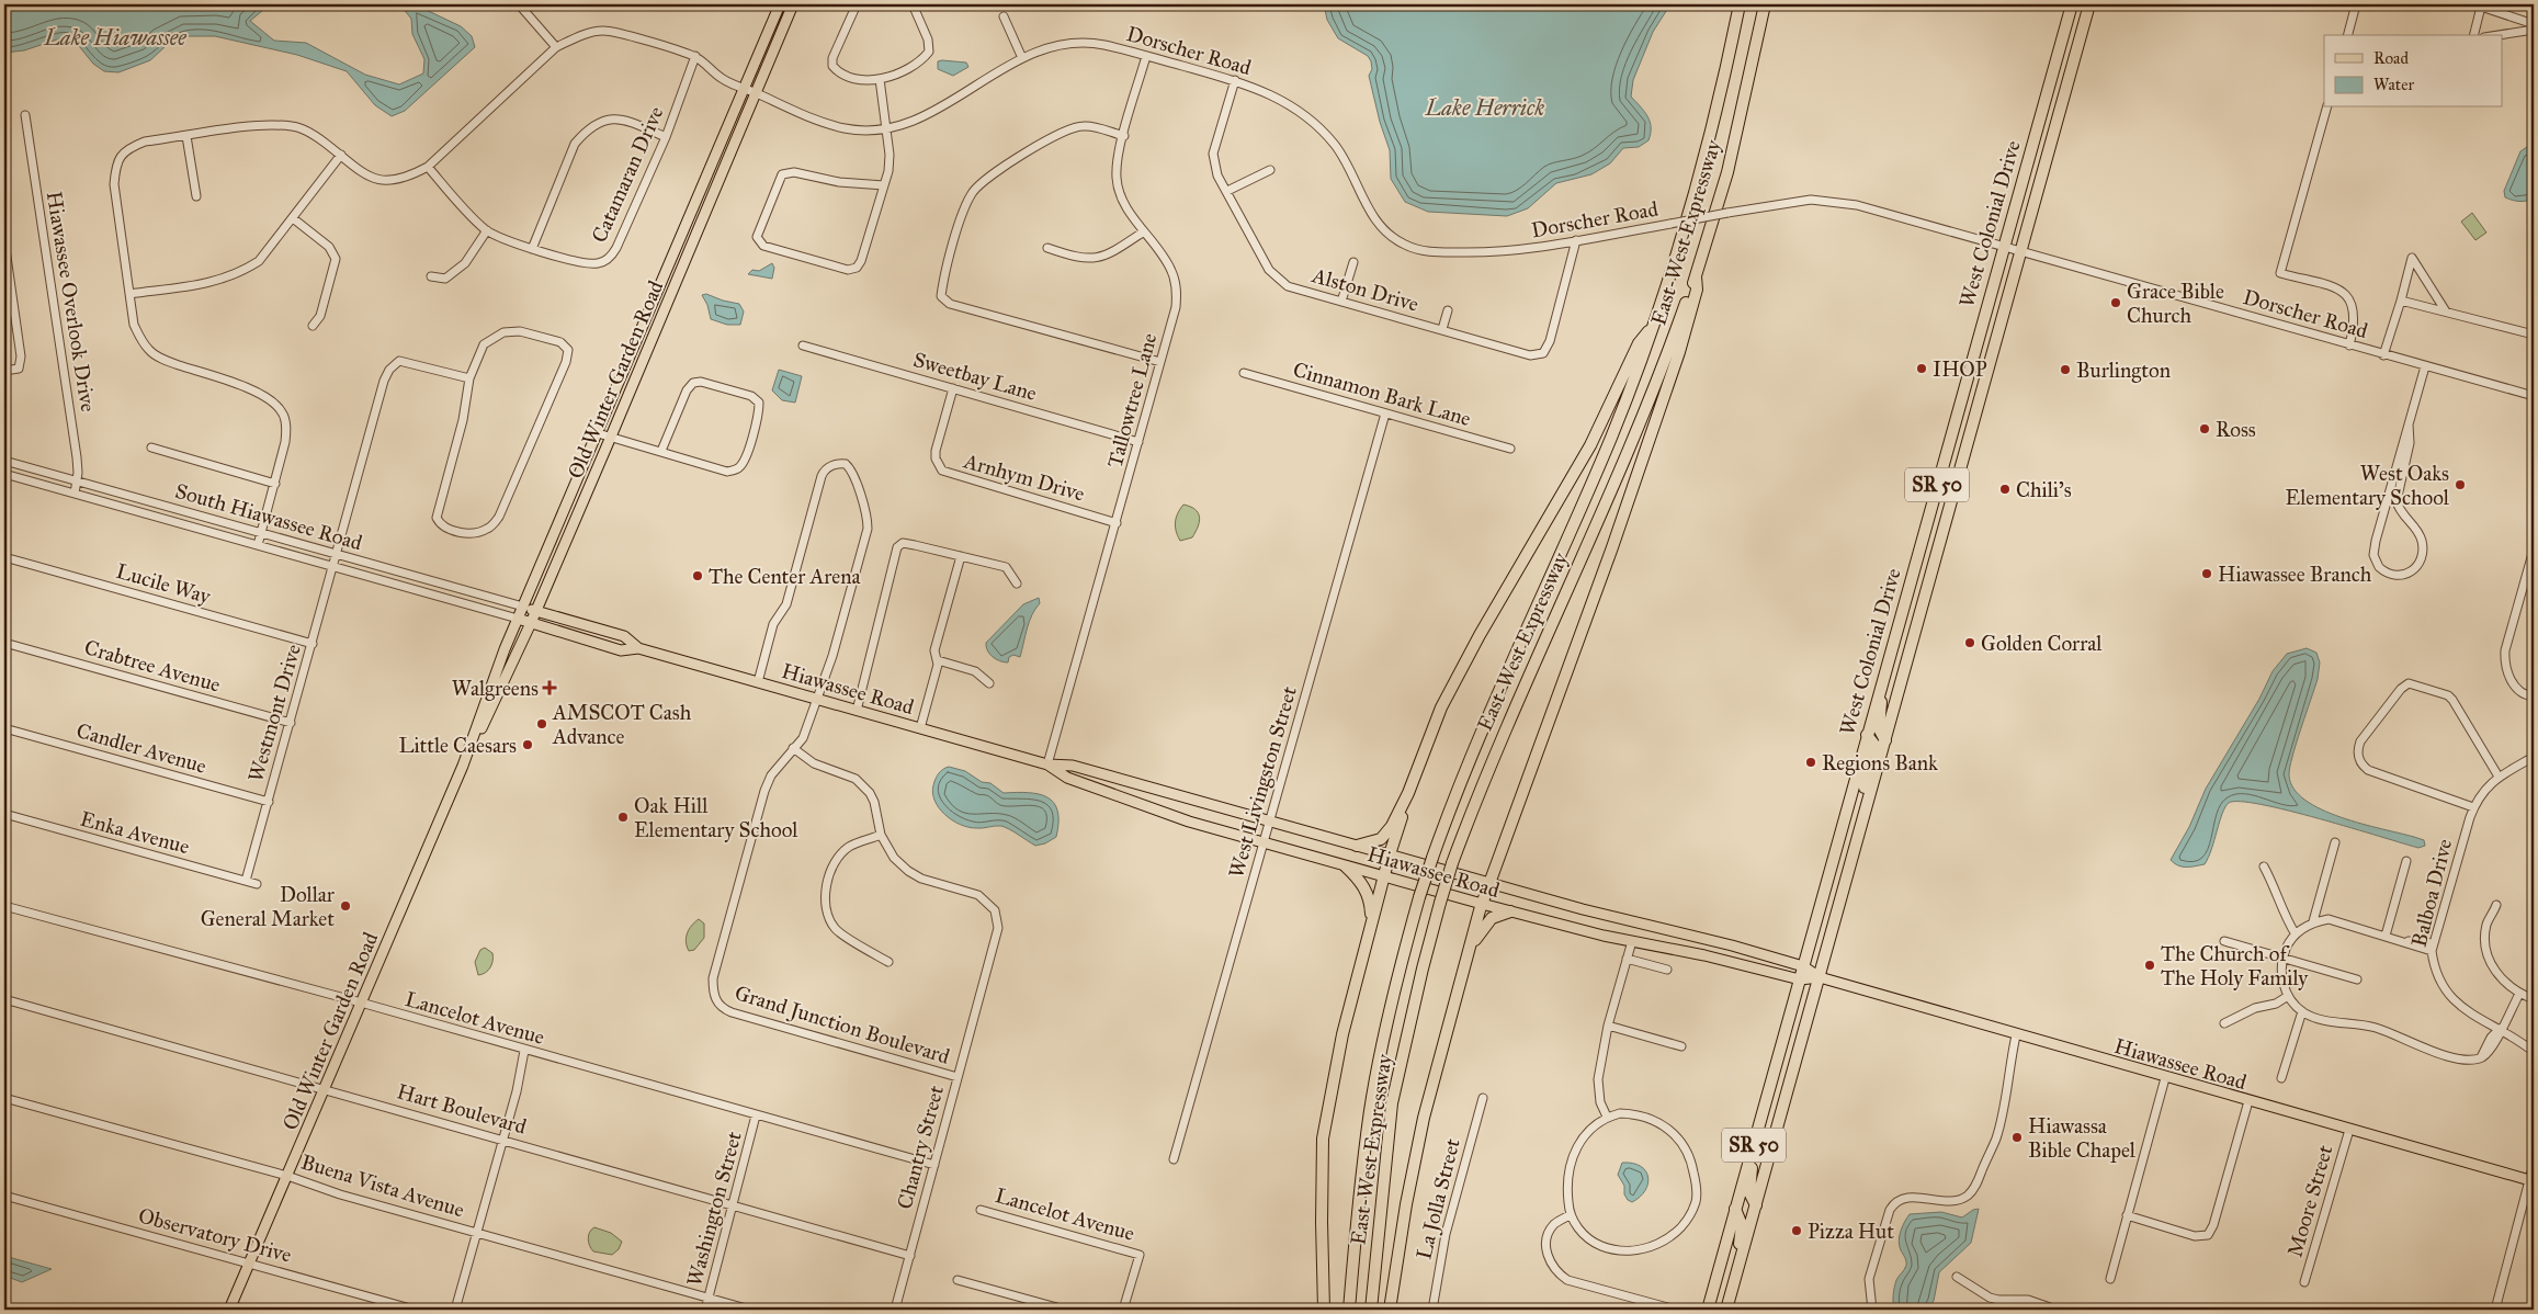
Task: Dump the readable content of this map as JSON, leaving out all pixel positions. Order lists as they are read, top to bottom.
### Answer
{
  "streets": {
    "highway": ["West Colonial Drive", "East-West Expressway", "SR 50"],
    "main road": ["Old Winter Garden Road", "Hiawassee Road"],
    "street": [
      "Dorscher Road",
      "Catamaran Drive",
      "Alston Drive",
      "Hiawassee Overlook Drive",
      "Sweetbay Lane",
      "Cinnamon Bark Lane",
      "Tallowtree Lane",
      "Arnhym Drive",
      "South Hiawassee Road",
      "Lucile Way",
      "Crabtree Avenue",
      "Westmont Drive",
      "Candler Avenue",
      "West Livingston Street",
      "Enka Avenue",
      "Balboa Drive",
      "Lancelot Avenue",
      "Grand Junction Boulevard",
      "Hart Boulevard",
      "Chantry Street",
      "Buena Vista Avenue",
      "La Jolla Street",
      "Moore Street",
      "Washington Street",
      "Observatory Drive"
    ]
  },
  "crossings": [
    ["Dorscher Road", "Catamaran Drive"],
    ["Dorscher Road", "West Colonial Drive"],
    ["Dorscher Road", "Alston Drive"],
    ["Dorscher Road", "Old Winter Garden Road"],
    ["Dorscher Road", "Tallowtree Lane"],
    ["West Colonial Drive", "Hiawassee Road"],
    ["Hiawassee Overlook Drive", "South Hiawassee Road"],
    ["Sweetbay Lane", "Tallowtree Lane"],
    ["Sweetbay Lane", "Arnhym Drive"],
    ["Old Winter Garden Road", "South Hiawassee Road"],
    ["Old Winter Garden Road", "Hiawassee Road"],
    ["Old Winter Garden Road", "Lancelot Avenue"],
    ["Old Winter Garden Road", "Hart Boulevard"],
    ["Old Winter Garden Road", "Buena Vista Avenue"],
    ["Old Winter Garden Road", "Observatory Drive"],
    ["Cinnamon Bark Lane", "West Livingston Street"],
    ["Tallowtree Lane", "Arnhym Drive"],
    ["Tallowtree Lane", "Hiawassee Road"],
    ["South Hiawassee Road", "Hiawassee Road"],
    ["South Hiawassee Road", "Westmont Drive"],
    ["Lucile Way", "Westmont Drive"],
    ["Crabtree Avenue", "Westmont Drive"],
    ["Hiawassee Road", "West Livingston Street"],
    ["Hiawassee Road", "Grand Junction Boulevard"],
    ["Hiawassee Road", "Moore Street"],
    ["Westmont Drive", "Candler Avenue"],
    ["Westmont Drive", "Enka Avenue"],
    ["Lancelot Avenue", "Chantry Street"],
    ["Lancelot Avenue", "Washington Street"],
    ["Grand Junction Boulevard", "Chantry Street"],
    ["Hart Boulevard", "Chantry Street"],
    ["Hart Boulevard", "Washington Street"],
    ["Buena Vista Avenue", "Washington Street"]
  ],
  "water": ["Lake Hiawassee", "Lake Herrick"],
  "places": {
    "other": [
      "Grace Bible Church",
      "IHOP",
      "Burlington",
      "Ross",
      "West Oaks Elementary School",
      "Chili's",
      "Hiawassee Branch",
      "The Center Arena",
      "Golden Corral",
      "AMSCOT Cash Advance",
      "Little Caesars",
      "Regions Bank",
      "Oak Hill Elementary School",
      "Dollar General Market",
      "The Church of The Holy Family",
      "Hiawassa Bible Chapel",
      "Pizza Hut"
    ],
    "health": ["Walgreens"]
  },
  "legend": ["Road", "Water"]
}
